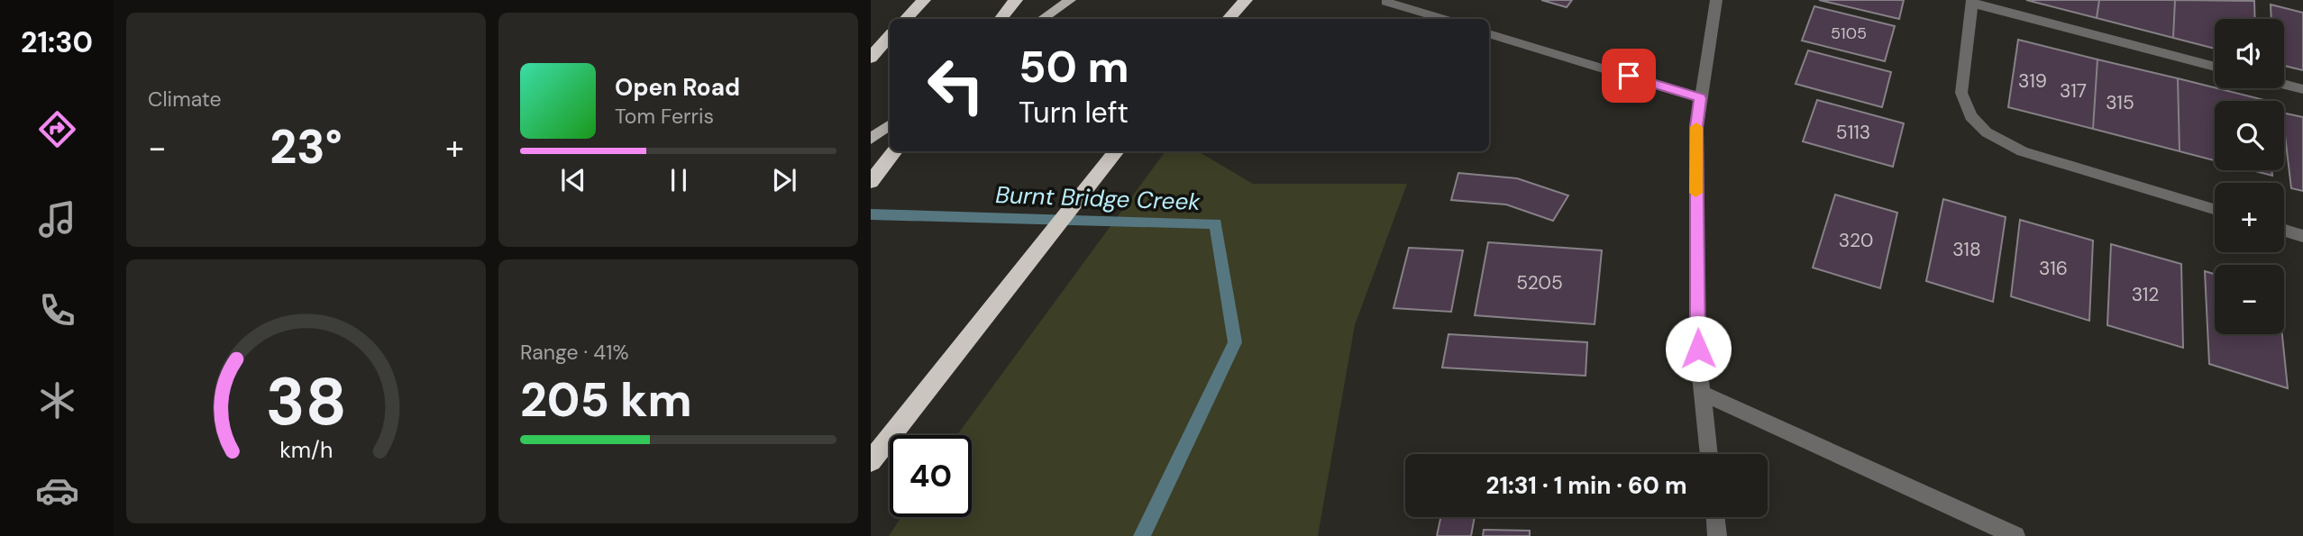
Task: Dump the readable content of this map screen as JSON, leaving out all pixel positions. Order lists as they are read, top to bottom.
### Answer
{
  "water": ["Burnt Bridge Creek"],
  "house_numbers": [
    "5105",
    "319",
    "317",
    "315",
    "5113",
    "320",
    "318",
    "316",
    "5205",
    "312"
  ],
  "page": {
    "tabs": "21:30",
    "tile": [
      "Climate",
      ["Range · 41%", "205 km"]
    ],
    "map_buttons": ["+", "−"],
    "turn": ["50 m", "Turn left"],
    "song": ["Open Road", "Tom Ferris"],
    "heat": ["−", "23°", "+"],
    "limit": "40",
    "trip": "21:31 · 1 min · 60 m",
    "gauge": ["38", "km/h"]
  }
}
